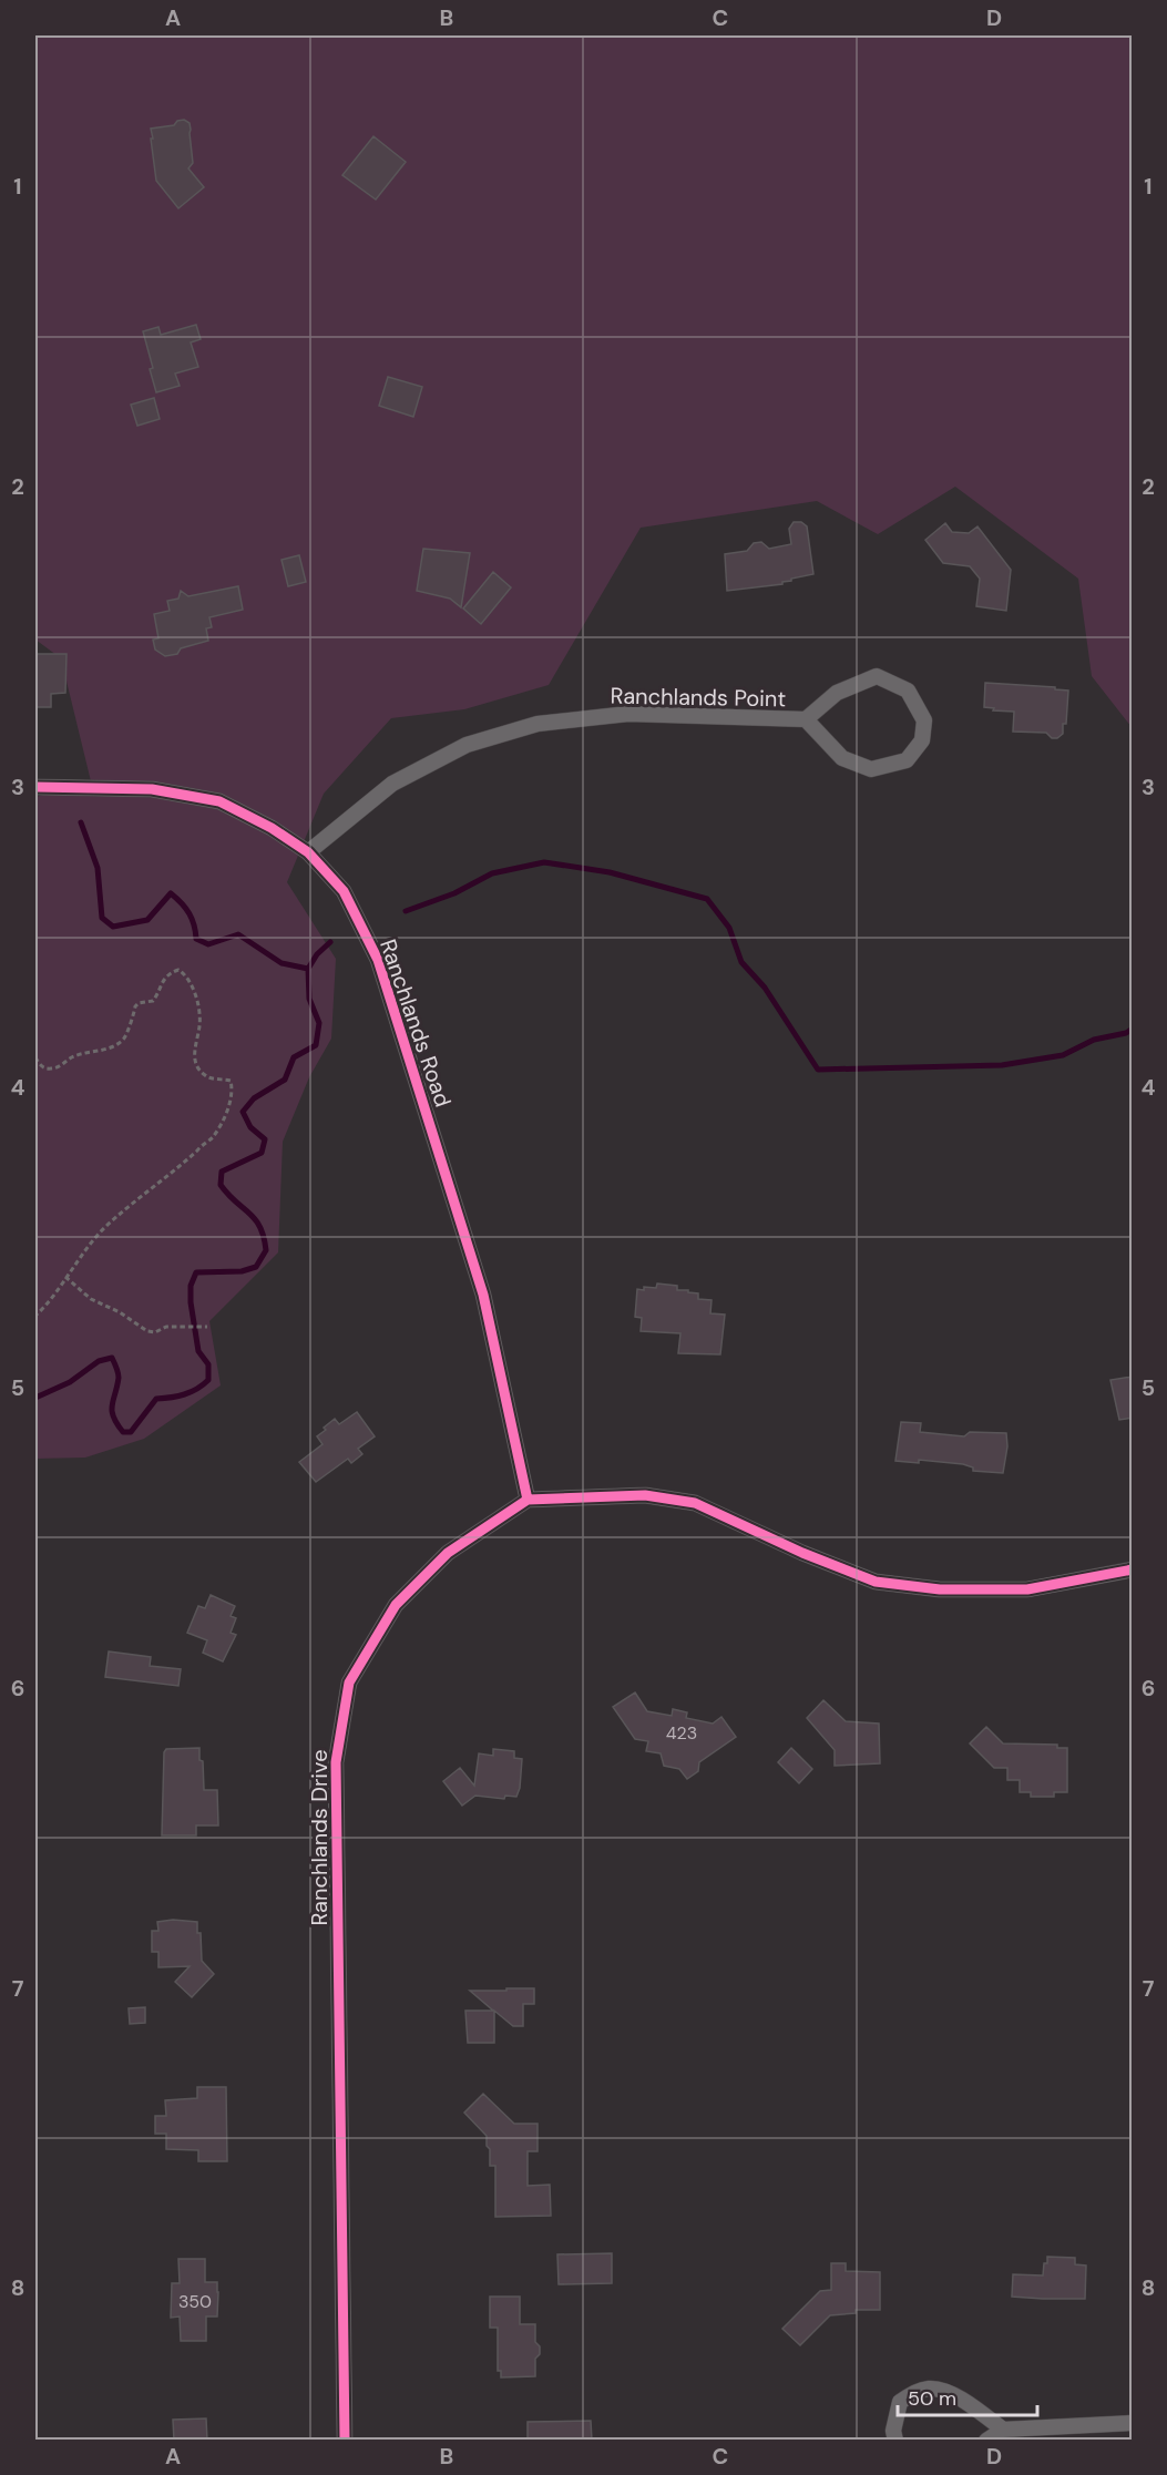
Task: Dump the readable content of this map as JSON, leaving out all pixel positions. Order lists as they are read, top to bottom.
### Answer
{
  "streets": {
    "street": ["Ranchlands Point", "Ranchlands Road", "Ranchlands Drive"]
  },
  "crossings": [
    ["Ranchlands Point", "Ranchlands Road"],
    ["Ranchlands Road", "Ranchlands Drive"]
  ],
  "house_numbers": ["423", "350"],
  "scale_bar": "50 m",
  "grid": {
    "columns": [
      "A",
      "B",
      "C",
      "D"
    ],
    "rows": [
      "1",
      "2",
      "3",
      "4",
      "5",
      "6",
      "7",
      "8"
    ]
  }
}
